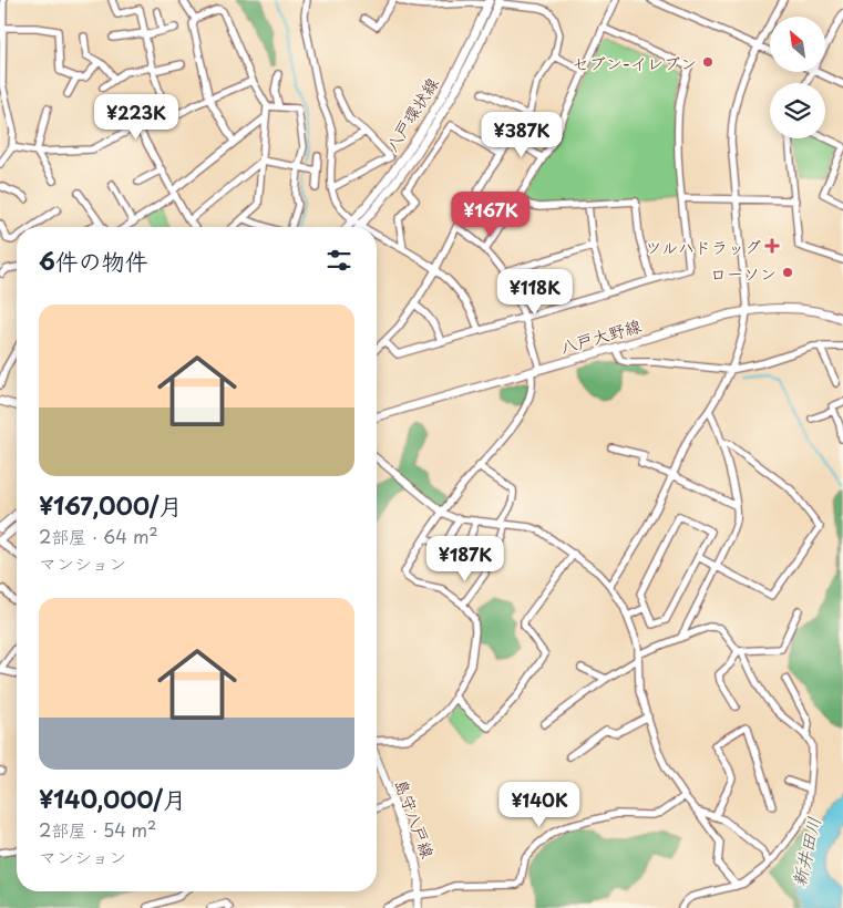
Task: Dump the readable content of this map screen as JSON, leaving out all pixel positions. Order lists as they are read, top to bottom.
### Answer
{
  "streets": {
    "main road": ["八戸環状線", "八戸大野線", "島守八戸線"]
  },
  "water": ["新井田川"],
  "places": {
    "other": ["セブン-イレブン", "ローソン"],
    "health": ["ツルハドラッグ"]
  },
  "north": "top left",
  "page": {
    "price": [
      "¥223K",
      "¥387K",
      "¥167K",
      "¥118K",
      "¥187K",
      "¥140K"
    ],
    "heading": "6件の物件",
    "list": [
      {
        "name": "¥167,000/月",
        "note": "2部屋 · 64 m² · マンション"
      },
      {
        "name": "¥140,000/月",
        "note": "2部屋 · 54 m² · マンション"
      }
    ]
  }
}
